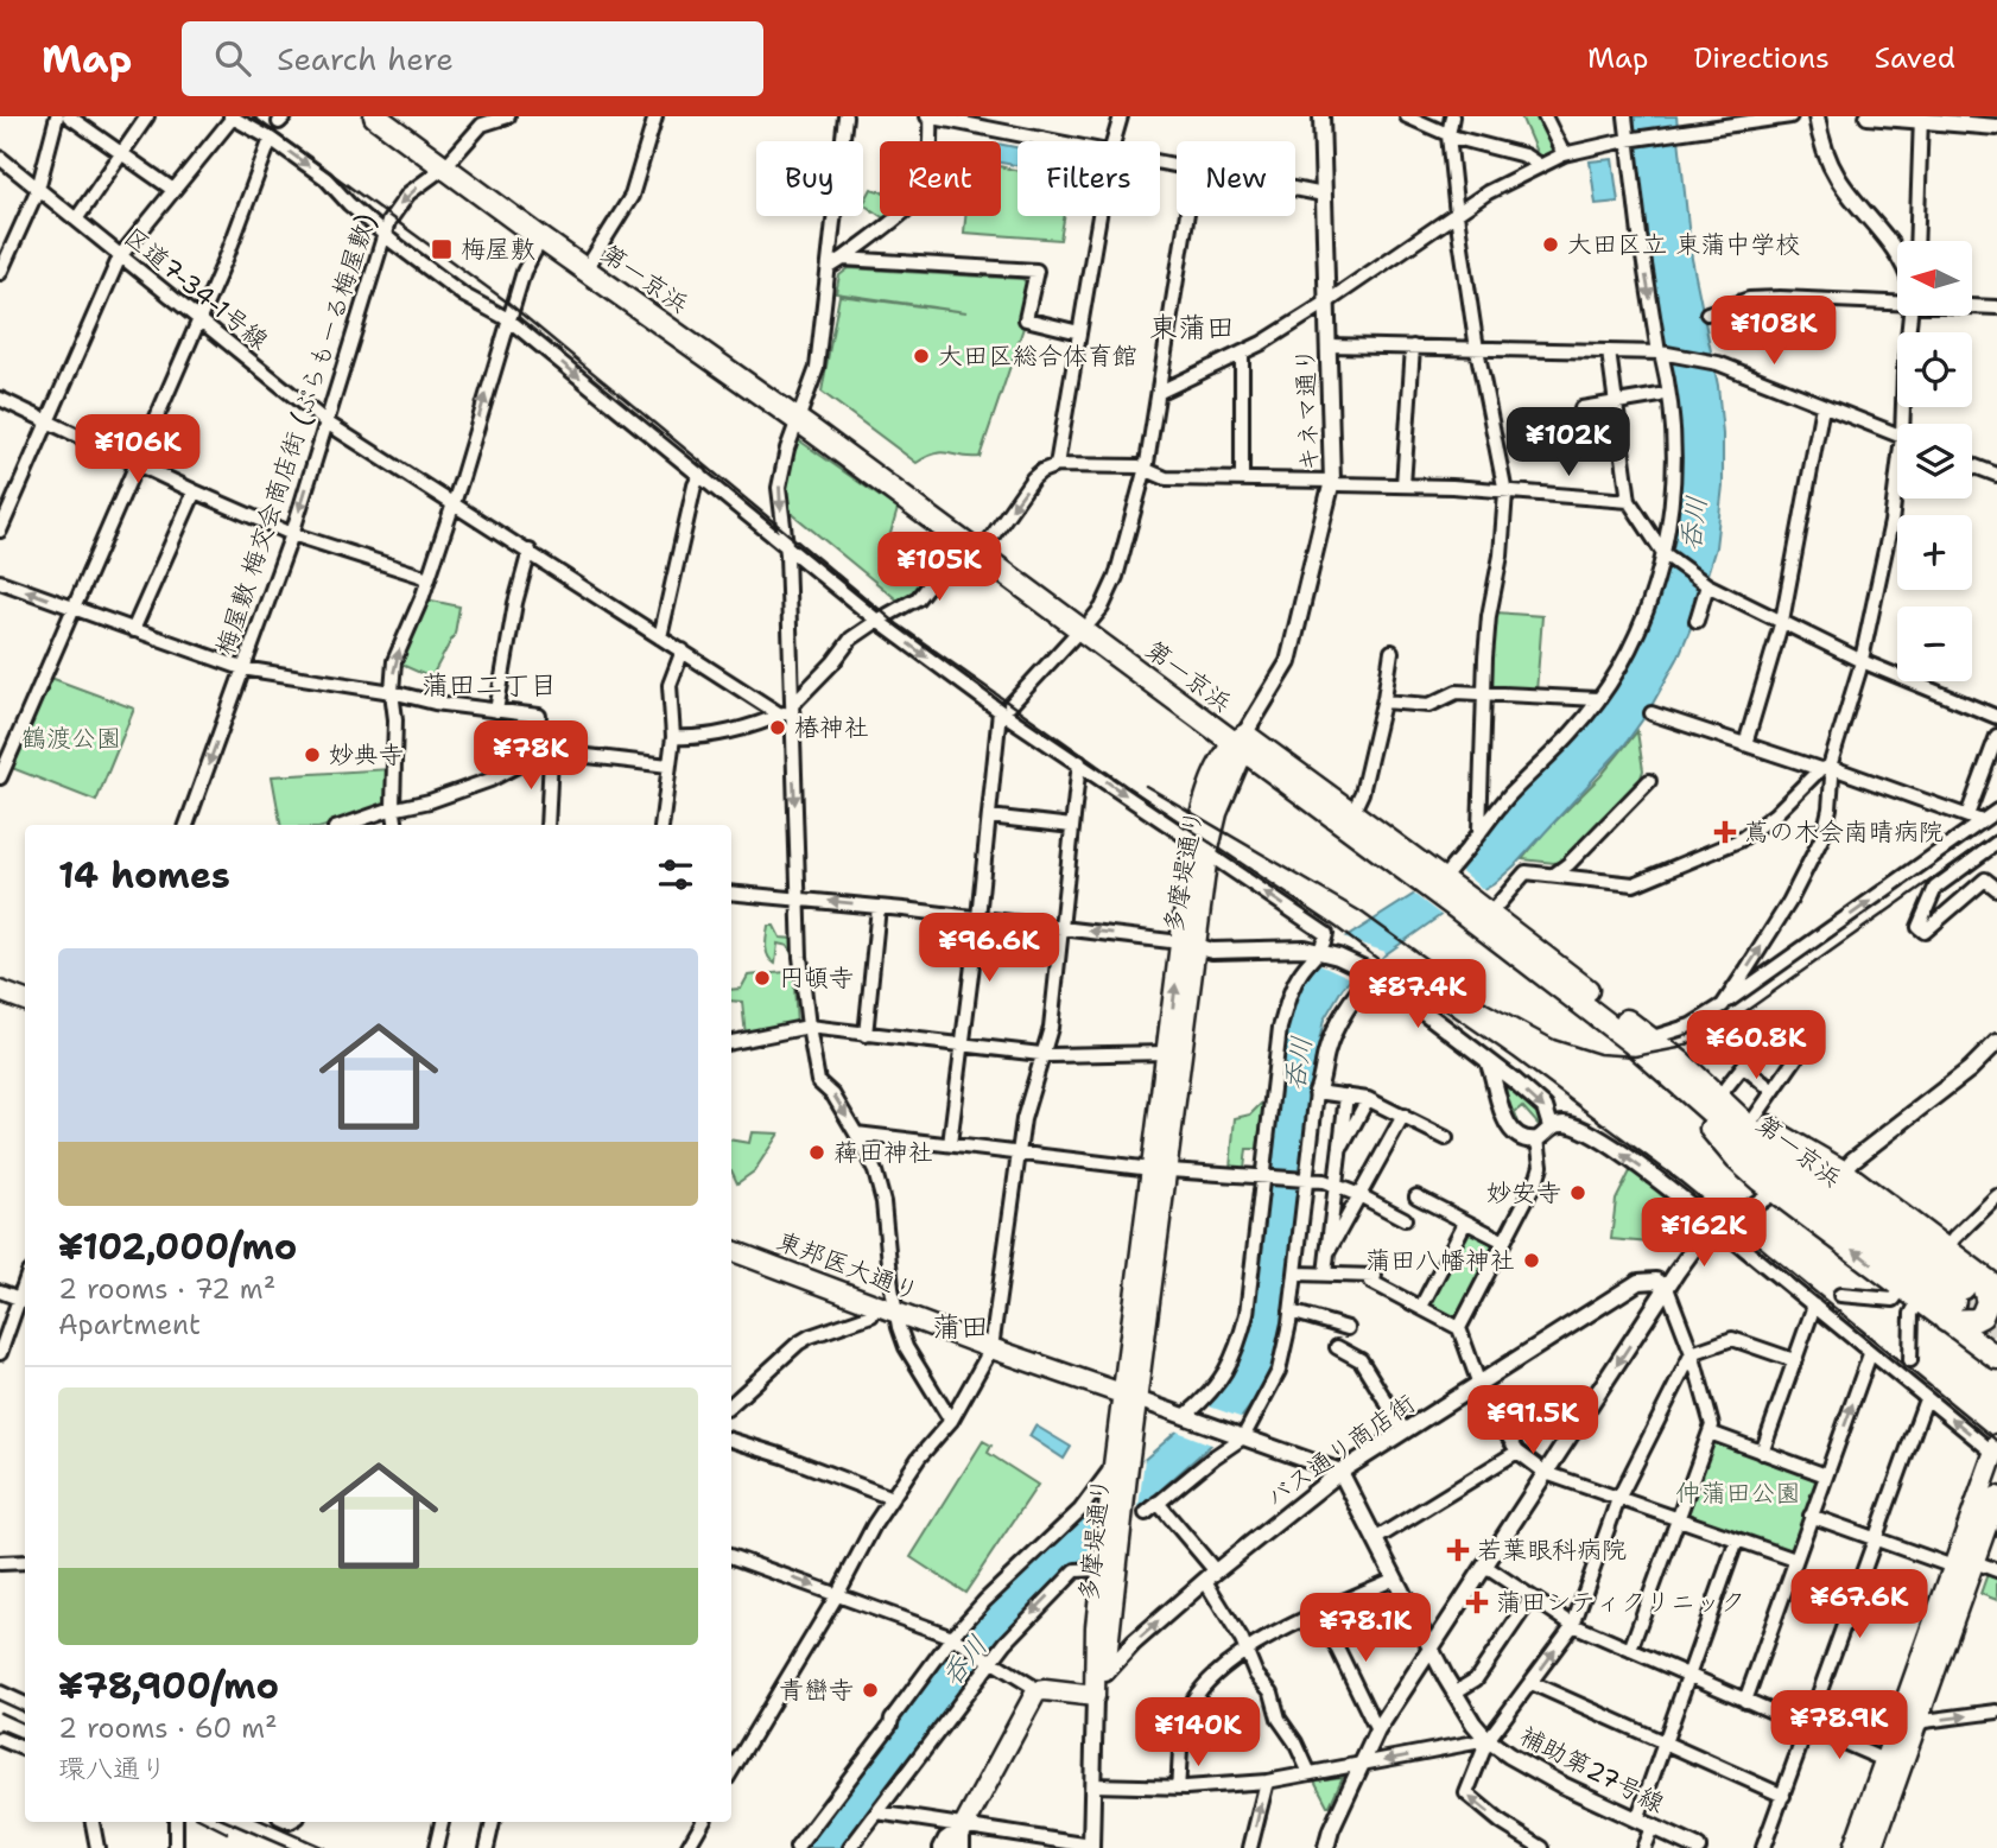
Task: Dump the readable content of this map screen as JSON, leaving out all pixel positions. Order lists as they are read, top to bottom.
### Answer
{
  "streets": {
    "highway": ["第一京浜"],
    "main road": ["多摩堤通り", "東邦医大通り"],
    "street": [
      "区道7-34-1号線",
      "キネマ通り",
      "梅屋敷 梅交会商店街 (ぷらもーる梅屋敷)",
      "バス通り商店街",
      "補助第27号線"
    ]
  },
  "crossings": [
    ["第一京浜", "キネマ通り"],
    ["第一京浜", "梅屋敷 梅交会商店街 (ぷらもーる梅屋敷)"],
    ["第一京浜", "多摩堤通り"],
    ["区道7-34-1号線", "梅屋敷 梅交会商店街 (ぷらもーる梅屋敷)"],
    ["キネマ通り", "多摩堤通り"],
    ["多摩堤通り", "東邦医大通り"],
    ["多摩堤通り", "バス通り商店街"],
    ["バス通り商店街", "補助第27号線"]
  ],
  "one_way": ["梅屋敷 梅交会商店街 (ぷらもーる梅屋敷)"],
  "districts": ["東蒲田", "蒲田二丁目", "蒲田"],
  "water": ["呑川"],
  "parks": ["鶴渡公園", "仲蒲田公園"],
  "places": {
    "other": [
      "大田区立 東蒲中学校",
      "大田区総合体育館",
      "椿神社",
      "妙典寺",
      "円頓寺",
      "薭田神社",
      "妙安寺",
      "蒲田八幡神社",
      "青巒寺"
    ],
    "transit": ["梅屋敷"],
    "health": ["蔦の木会南晴病院", "若葉眼科病院", "蒲田シティクリニック"]
  },
  "north": "left",
  "page": {
    "header": "Map",
    "search": "Search here",
    "nav": ["Map", "Directions", "Saved"],
    "chip": [
      "Buy",
      "Rent",
      "Filters",
      "New"
    ],
    "map_buttons": ["+", "−"],
    "price": [
      "¥108K",
      "¥102K",
      "¥106K",
      "¥105K",
      "¥78K",
      "¥96.6K",
      "¥87.4K",
      "¥60.8K",
      "¥162K",
      "¥91.5K",
      "¥67.6K",
      "¥78.1K",
      "¥78.9K",
      "¥140K"
    ],
    "heading": "14 homes",
    "list": [
      {
        "name": "¥102,000/mo",
        "note": "2 rooms · 72 m² · Apartment"
      },
      {
        "name": "¥78,900/mo",
        "note": "2 rooms · 60 m² · 環八通り"
      }
    ]
  }
}
